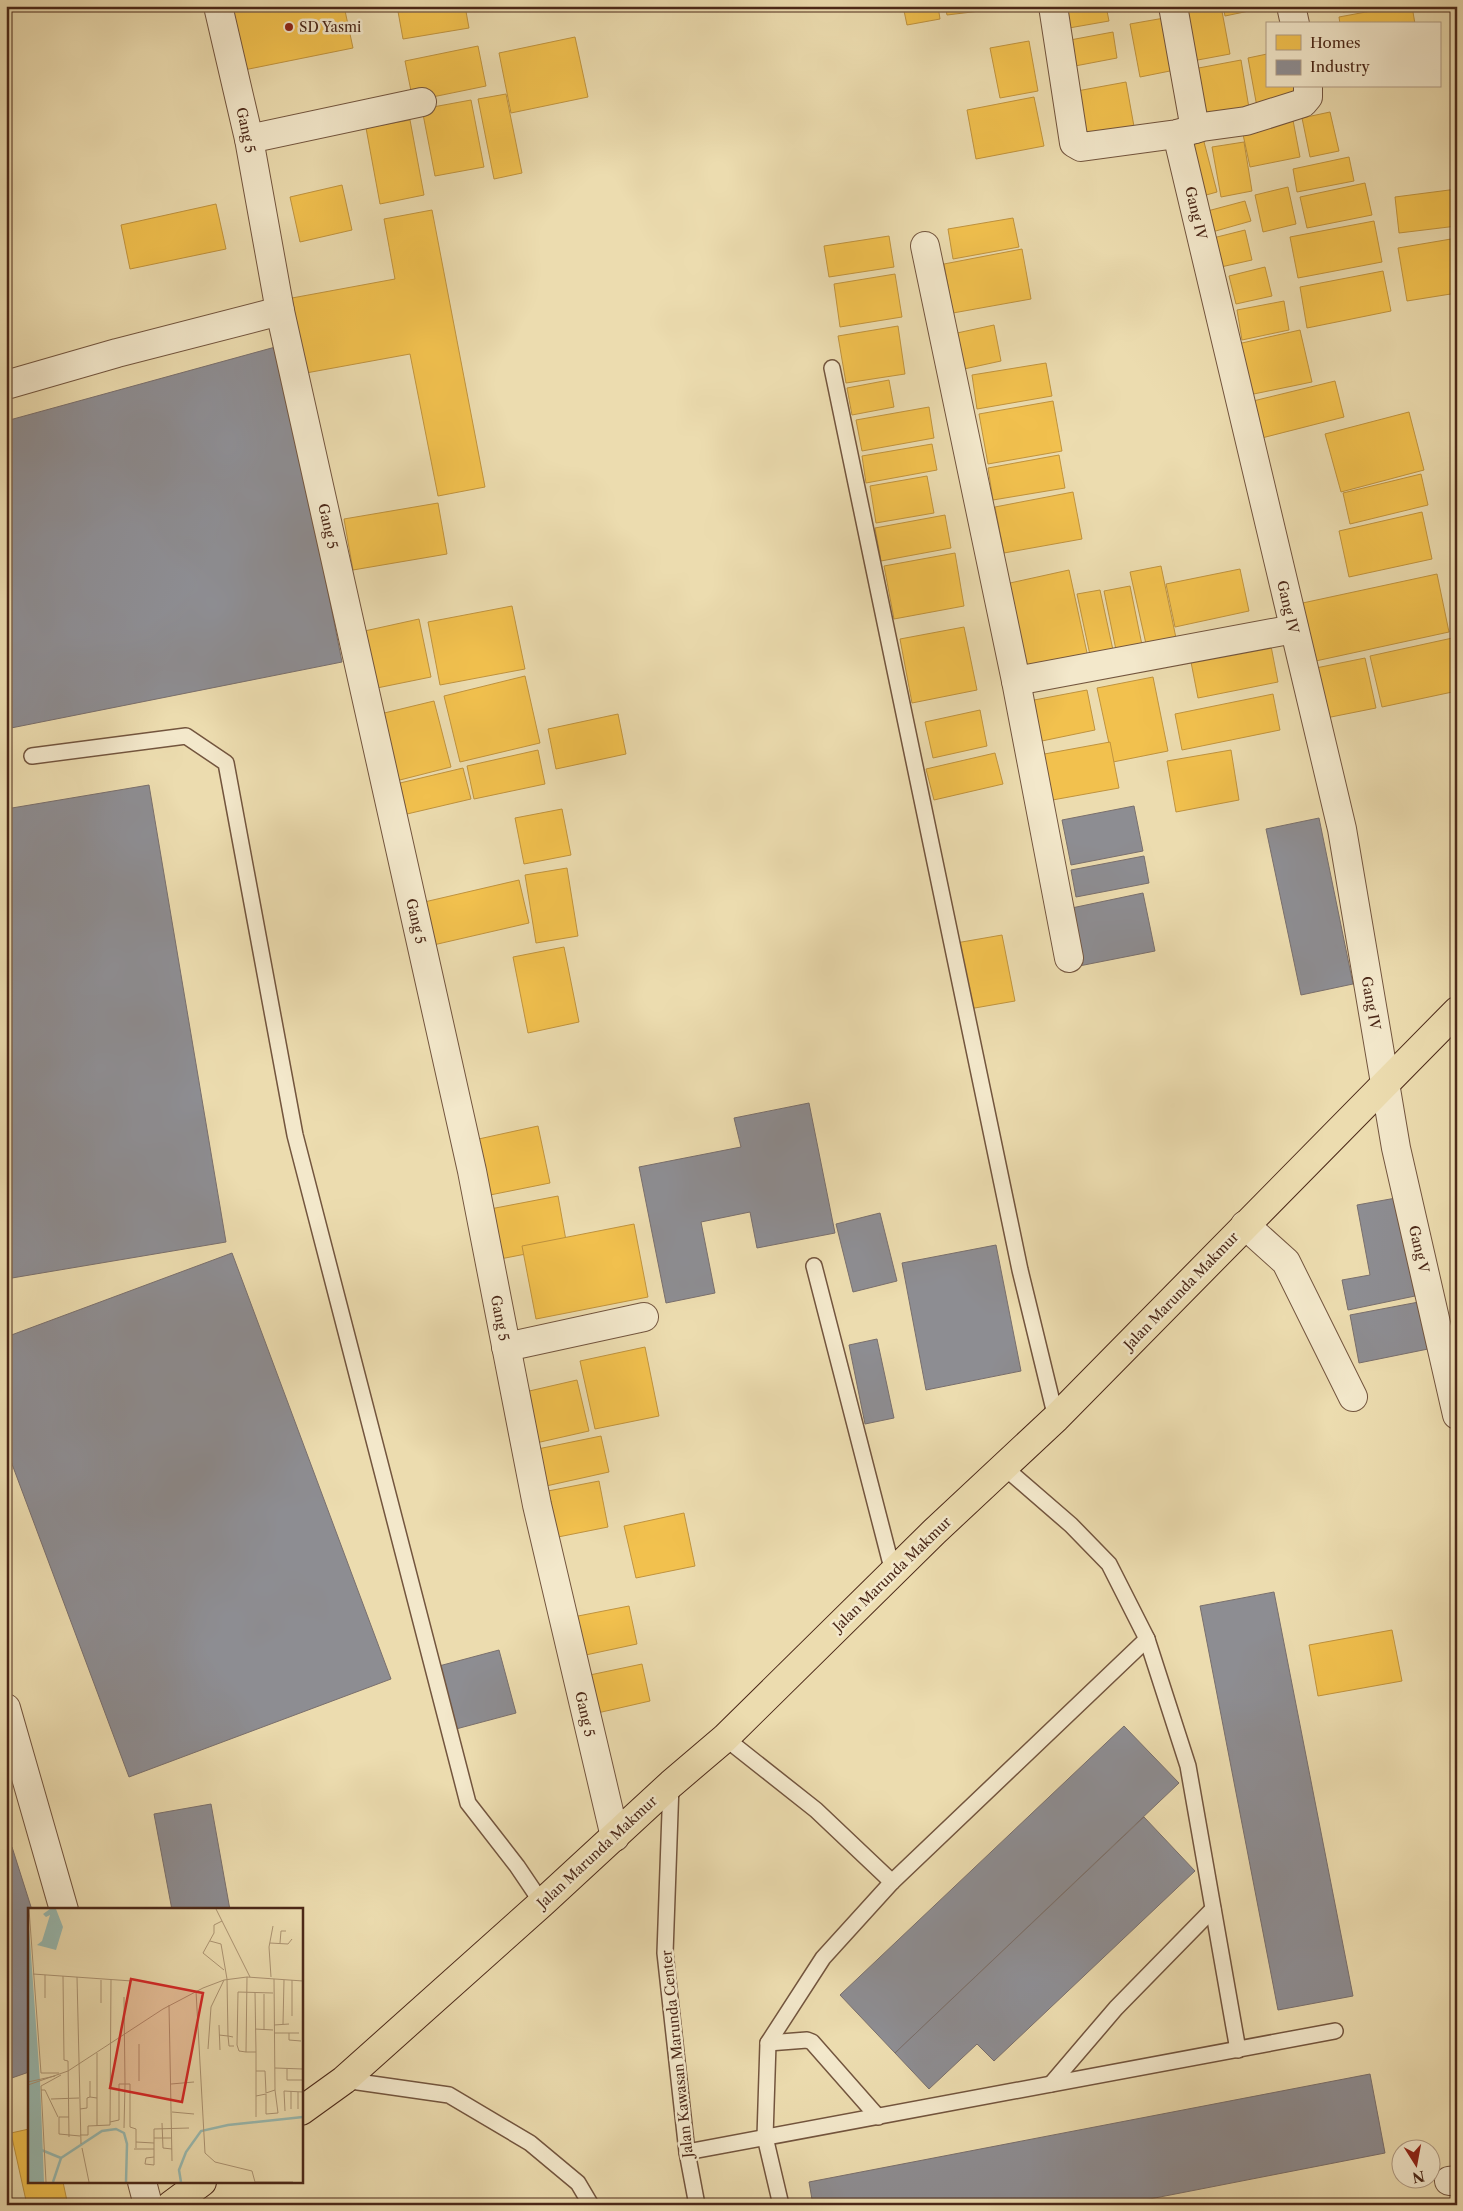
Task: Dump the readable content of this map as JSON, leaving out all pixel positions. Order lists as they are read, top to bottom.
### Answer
{
  "streets": {
    "main road": ["Jalan Marunda Makmur"],
    "street": ["Gang 5", "Gang IV", "Gang V"],
    "lane": ["Jalan Kawasan Marunda Center"]
  },
  "crossings": [
    ["Gang 5", "Jalan Marunda Makmur"],
    ["Gang IV", "Gang V"],
    ["Gang IV", "Jalan Marunda Makmur"],
    ["Gang V", "Jalan Marunda Makmur"],
    ["Jalan Marunda Makmur", "Jalan Kawasan Marunda Center"]
  ],
  "places": ["SD Yasmi"],
  "legend": ["Homes", "Industry"],
  "north": "bottom"
}
